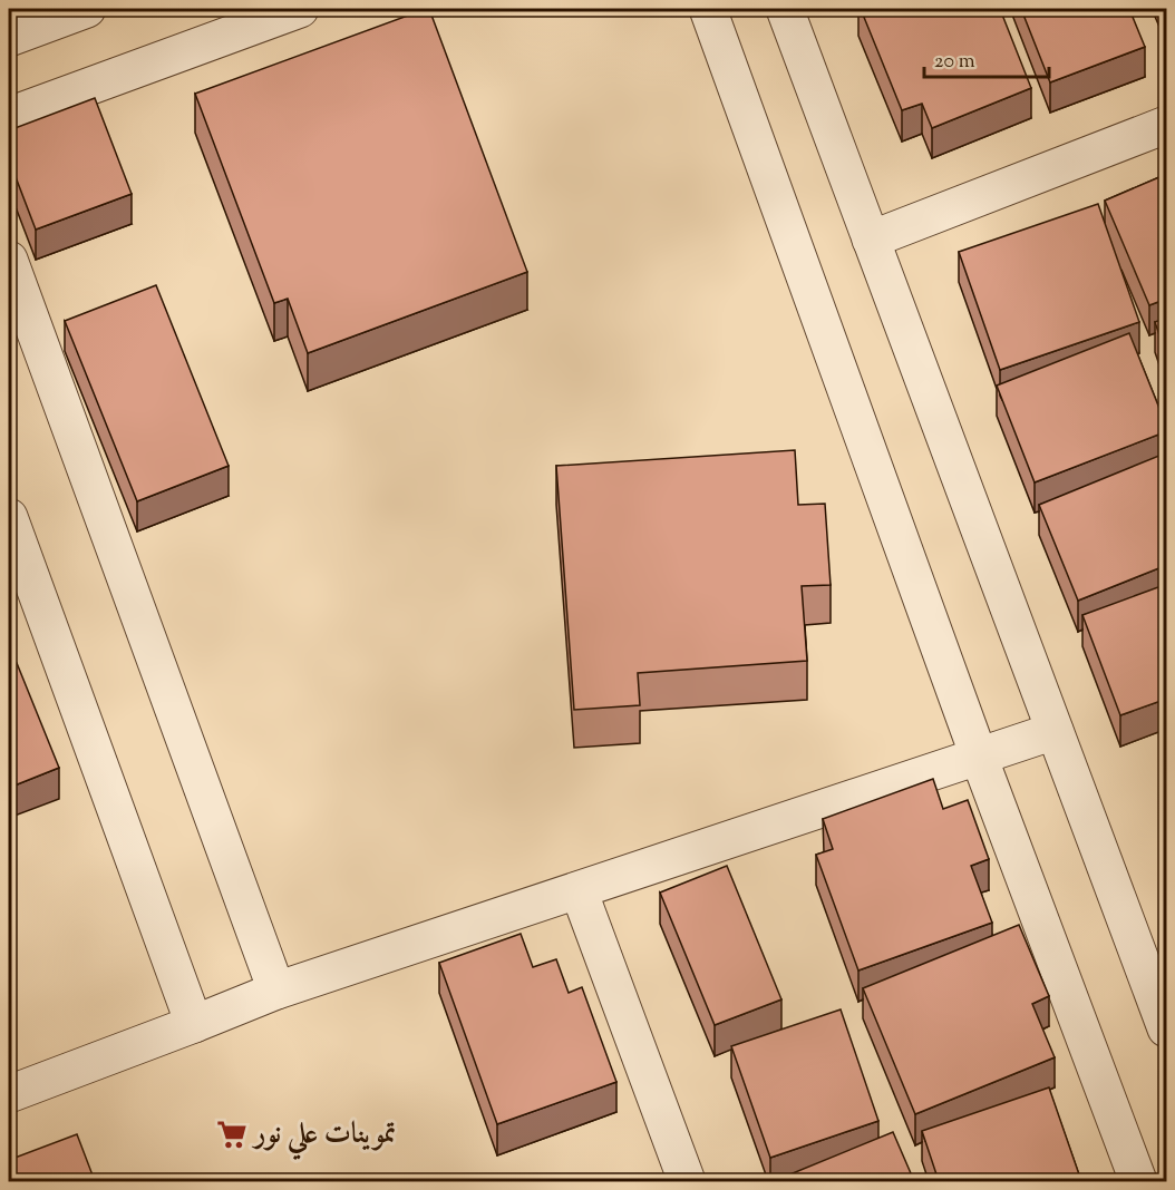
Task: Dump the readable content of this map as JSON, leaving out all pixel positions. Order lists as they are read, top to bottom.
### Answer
{
  "places": {
    "supermarket": ["تموينات علي نور"]
  },
  "scale_bar": "20 m"
}
